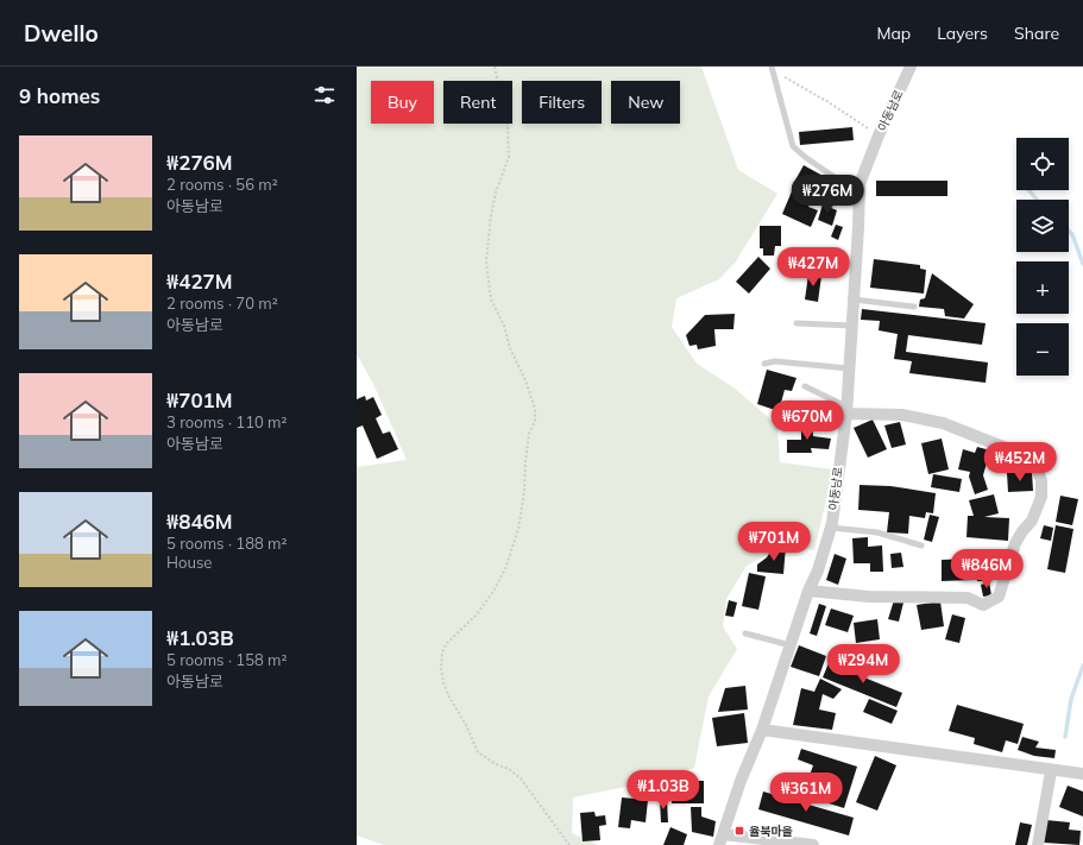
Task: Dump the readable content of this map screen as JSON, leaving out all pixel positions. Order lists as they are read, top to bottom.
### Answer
{
  "streets": {
    "street": ["아동남로"]
  },
  "places": {
    "transit": ["율북마을"]
  },
  "page": {
    "header": "Dwello",
    "nav": ["Map", "Layers", "Share"],
    "heading": "9 homes",
    "chip": [
      "Buy",
      "Rent",
      "Filters",
      "New"
    ],
    "list": [
      {
        "name": "₩276M",
        "note": "2 rooms · 56 m² · 아동남로"
      },
      {
        "name": "₩427M",
        "note": "2 rooms · 70 m² · 아동남로"
      },
      {
        "name": "₩701M",
        "note": "3 rooms · 110 m² · 아동남로"
      },
      {
        "name": "₩846M",
        "note": "5 rooms · 188 m² · House"
      },
      {
        "name": "₩1.03B",
        "note": "5 rooms · 158 m² · 아동남로"
      }
    ],
    "map_buttons": ["+", "−"],
    "price": [
      "₩276M",
      "₩427M",
      "₩670M",
      "₩452M",
      "₩701M",
      "₩846M",
      "₩294M",
      "₩1.03B",
      "₩361M"
    ]
  }
}
